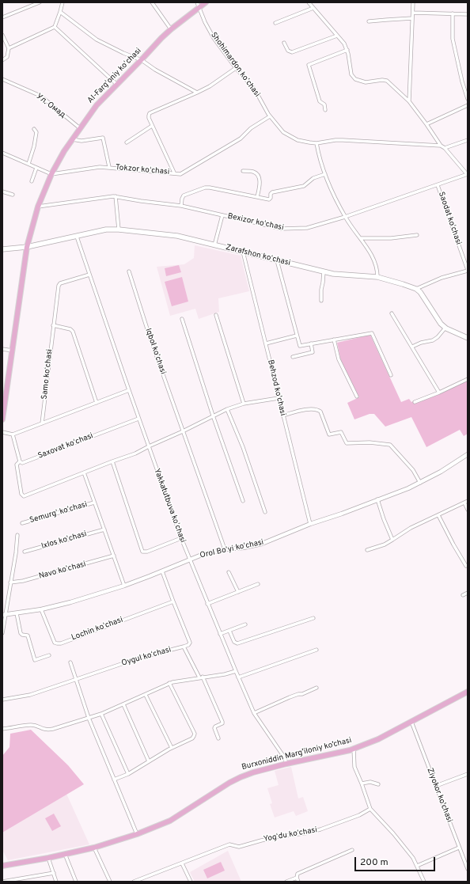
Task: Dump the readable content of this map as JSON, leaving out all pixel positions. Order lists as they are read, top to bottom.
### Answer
{
  "streets": {
    "main road": ["Al-Fargʻoniy koʻchasi", "Zarafshon koʻchasi", "Burxoniddin Marg’iloniy ko’chasi"],
    "street": [
      "Shohimardon koʻchasi",
      "Ул. Омад",
      "Tokzor koʻchasi",
      "Saodat koʻchasi",
      "Bexizor koʻchasi",
      "Iqbol koʻchasi",
      "Samo koʻchasi",
      "Behzod koʻchasi",
      "Saxovat koʻchasi",
      "Yakkatutbuva koʻchasi",
      "Semurgʻ koʻchasi",
      "Ixlos koʻchasi",
      "Orol Boʻyi koʻchasi",
      "Navo koʻchasi",
      "Lochin koʻchasi",
      "Oygul koʻchasi",
      "Ziyokor ko'chasi",
      "Yogʻdu koʻchasi"
    ]
  },
  "crossings": [
    ["Shohimardon koʻchasi", "Al-Fargʻoniy koʻchasi"],
    ["Shohimardon koʻchasi", "Tokzor koʻchasi"],
    ["Al-Fargʻoniy koʻchasi", "Ул. Омад"],
    ["Al-Fargʻoniy koʻchasi", "Tokzor koʻchasi"],
    ["Al-Fargʻoniy koʻchasi", "Bexizor koʻchasi"],
    ["Al-Fargʻoniy koʻchasi", "Zarafshon koʻchasi"],
    ["Saodat koʻchasi", "Bexizor koʻchasi"],
    ["Zarafshon koʻchasi", "Behzod koʻchasi"],
    ["Zarafshon koʻchasi", "Yakkatutbuva koʻchasi"],
    ["Iqbol koʻchasi", "Orol Boʻyi koʻchasi"],
    ["Samo koʻchasi", "Yakkatutbuva koʻchasi"],
    ["Behzod koʻchasi", "Orol Boʻyi koʻchasi"],
    ["Saxovat koʻchasi", "Yakkatutbuva koʻchasi"],
    ["Yakkatutbuva koʻchasi", "Orol Boʻyi koʻchasi"],
    ["Yakkatutbuva koʻchasi", "Burxoniddin Marg’iloniy ko’chasi"],
    ["Orol Boʻyi koʻchasi", "Lochin koʻchasi"],
    ["Burxoniddin Marg’iloniy ko’chasi", "Ziyokor ko'chasi"]
  ],
  "scale_bar": "200 m"
}
